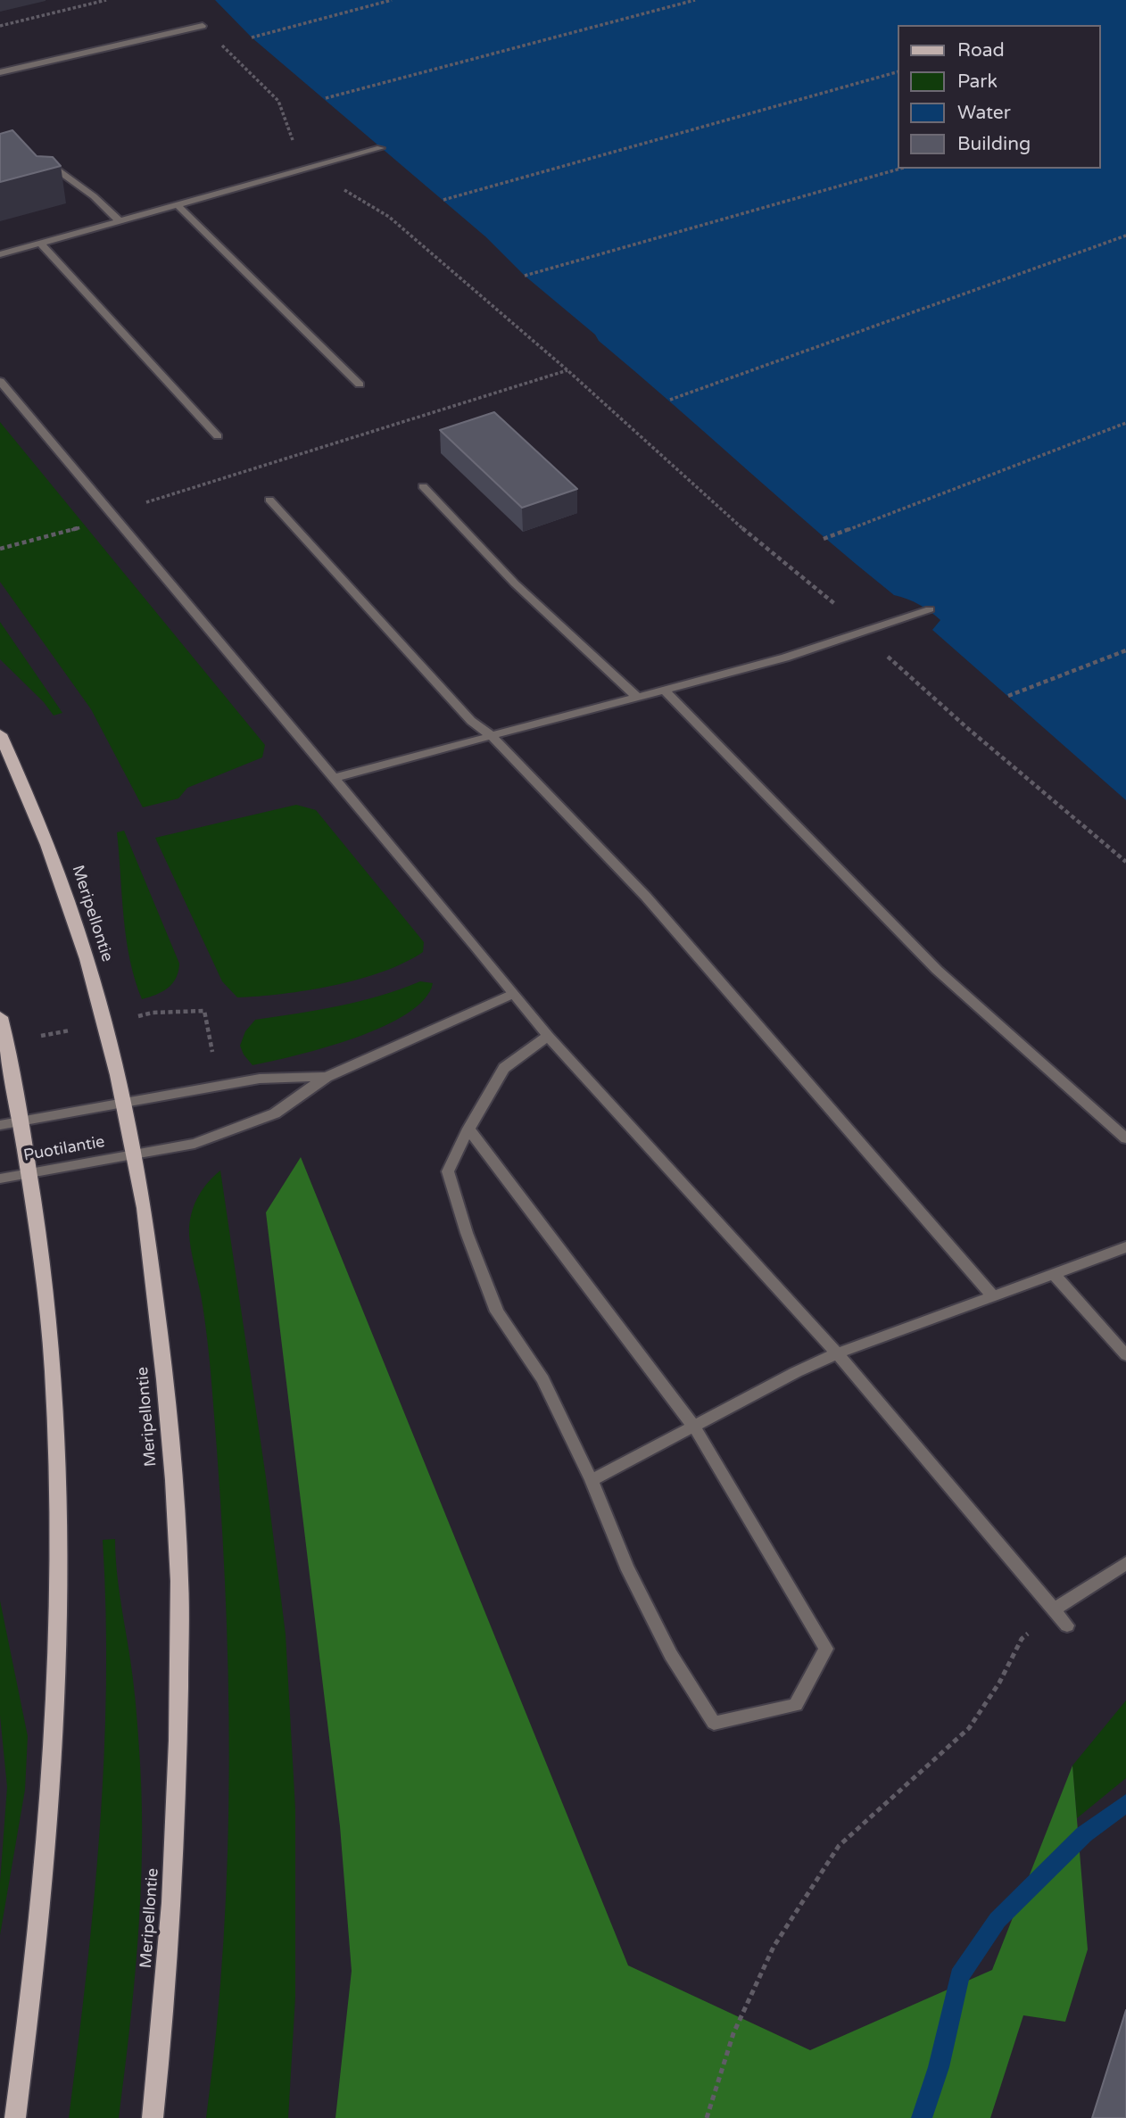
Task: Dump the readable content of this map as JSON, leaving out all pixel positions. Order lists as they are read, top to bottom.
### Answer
{
  "streets": {
    "main road": ["Meripellontie"],
    "street": ["Puotilantie"]
  },
  "crossings": [
    ["Meripellontie", "Puotilantie"]
  ],
  "legend": [
    "Road",
    "Park",
    "Water",
    "Building"
  ]
}
